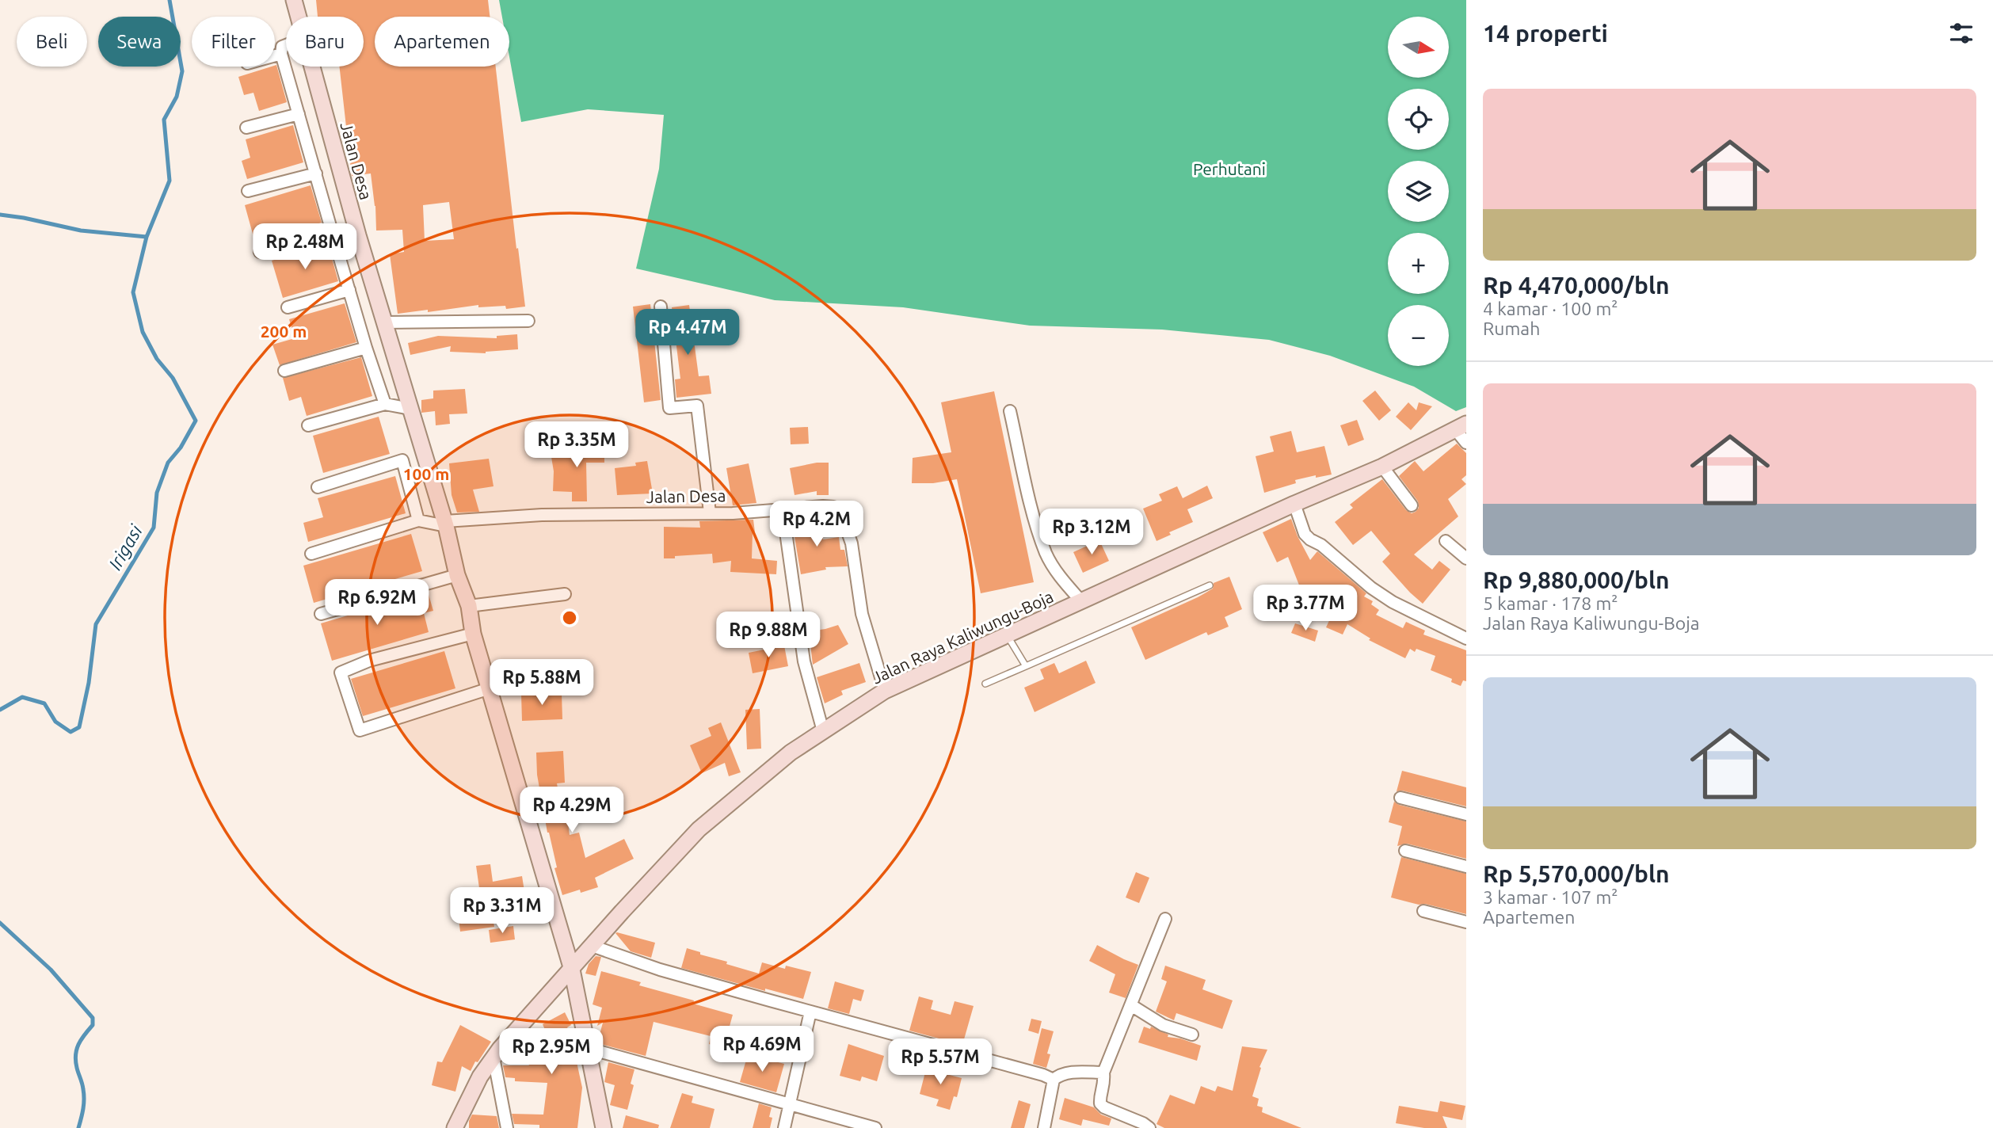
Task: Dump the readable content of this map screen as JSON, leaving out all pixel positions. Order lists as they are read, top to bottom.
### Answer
{
  "streets": {
    "main road": ["Jalan Desa", "Jalan Raya Kaliwungu-Boja"]
  },
  "crossings": [
    ["Jalan Desa", "Jalan Raya Kaliwungu-Boja"]
  ],
  "water": ["Irigasi"],
  "parks": ["Perhutani"],
  "north": "right",
  "page": {
    "heading": "14 properti",
    "map_buttons": ["+", "−"],
    "chip": [
      "Beli",
      "Sewa",
      "Filter",
      "Baru",
      "Apartemen"
    ],
    "list": [
      {
        "name": "Rp 4,470,000/bln",
        "note": "4 kamar · 100 m² · Rumah"
      },
      {
        "name": "Rp 9,880,000/bln",
        "note": "5 kamar · 178 m² · Jalan Raya Kaliwungu-Boja"
      },
      {
        "name": "Rp 5,570,000/bln",
        "note": "3 kamar · 107 m² · Apartemen"
      }
    ],
    "price": [
      "Rp 2.48M",
      "Rp 4.47M",
      "Rp 3.35M",
      "Rp 4.2M",
      "Rp 3.12M",
      "Rp 6.92M",
      "Rp 3.77M",
      "Rp 9.88M",
      "Rp 5.88M",
      "Rp 4.29M",
      "Rp 3.31M",
      "Rp 4.69M",
      "Rp 2.95M",
      "Rp 5.57M"
    ]
  },
  "rings": ["200 m", "100 m"]
}
